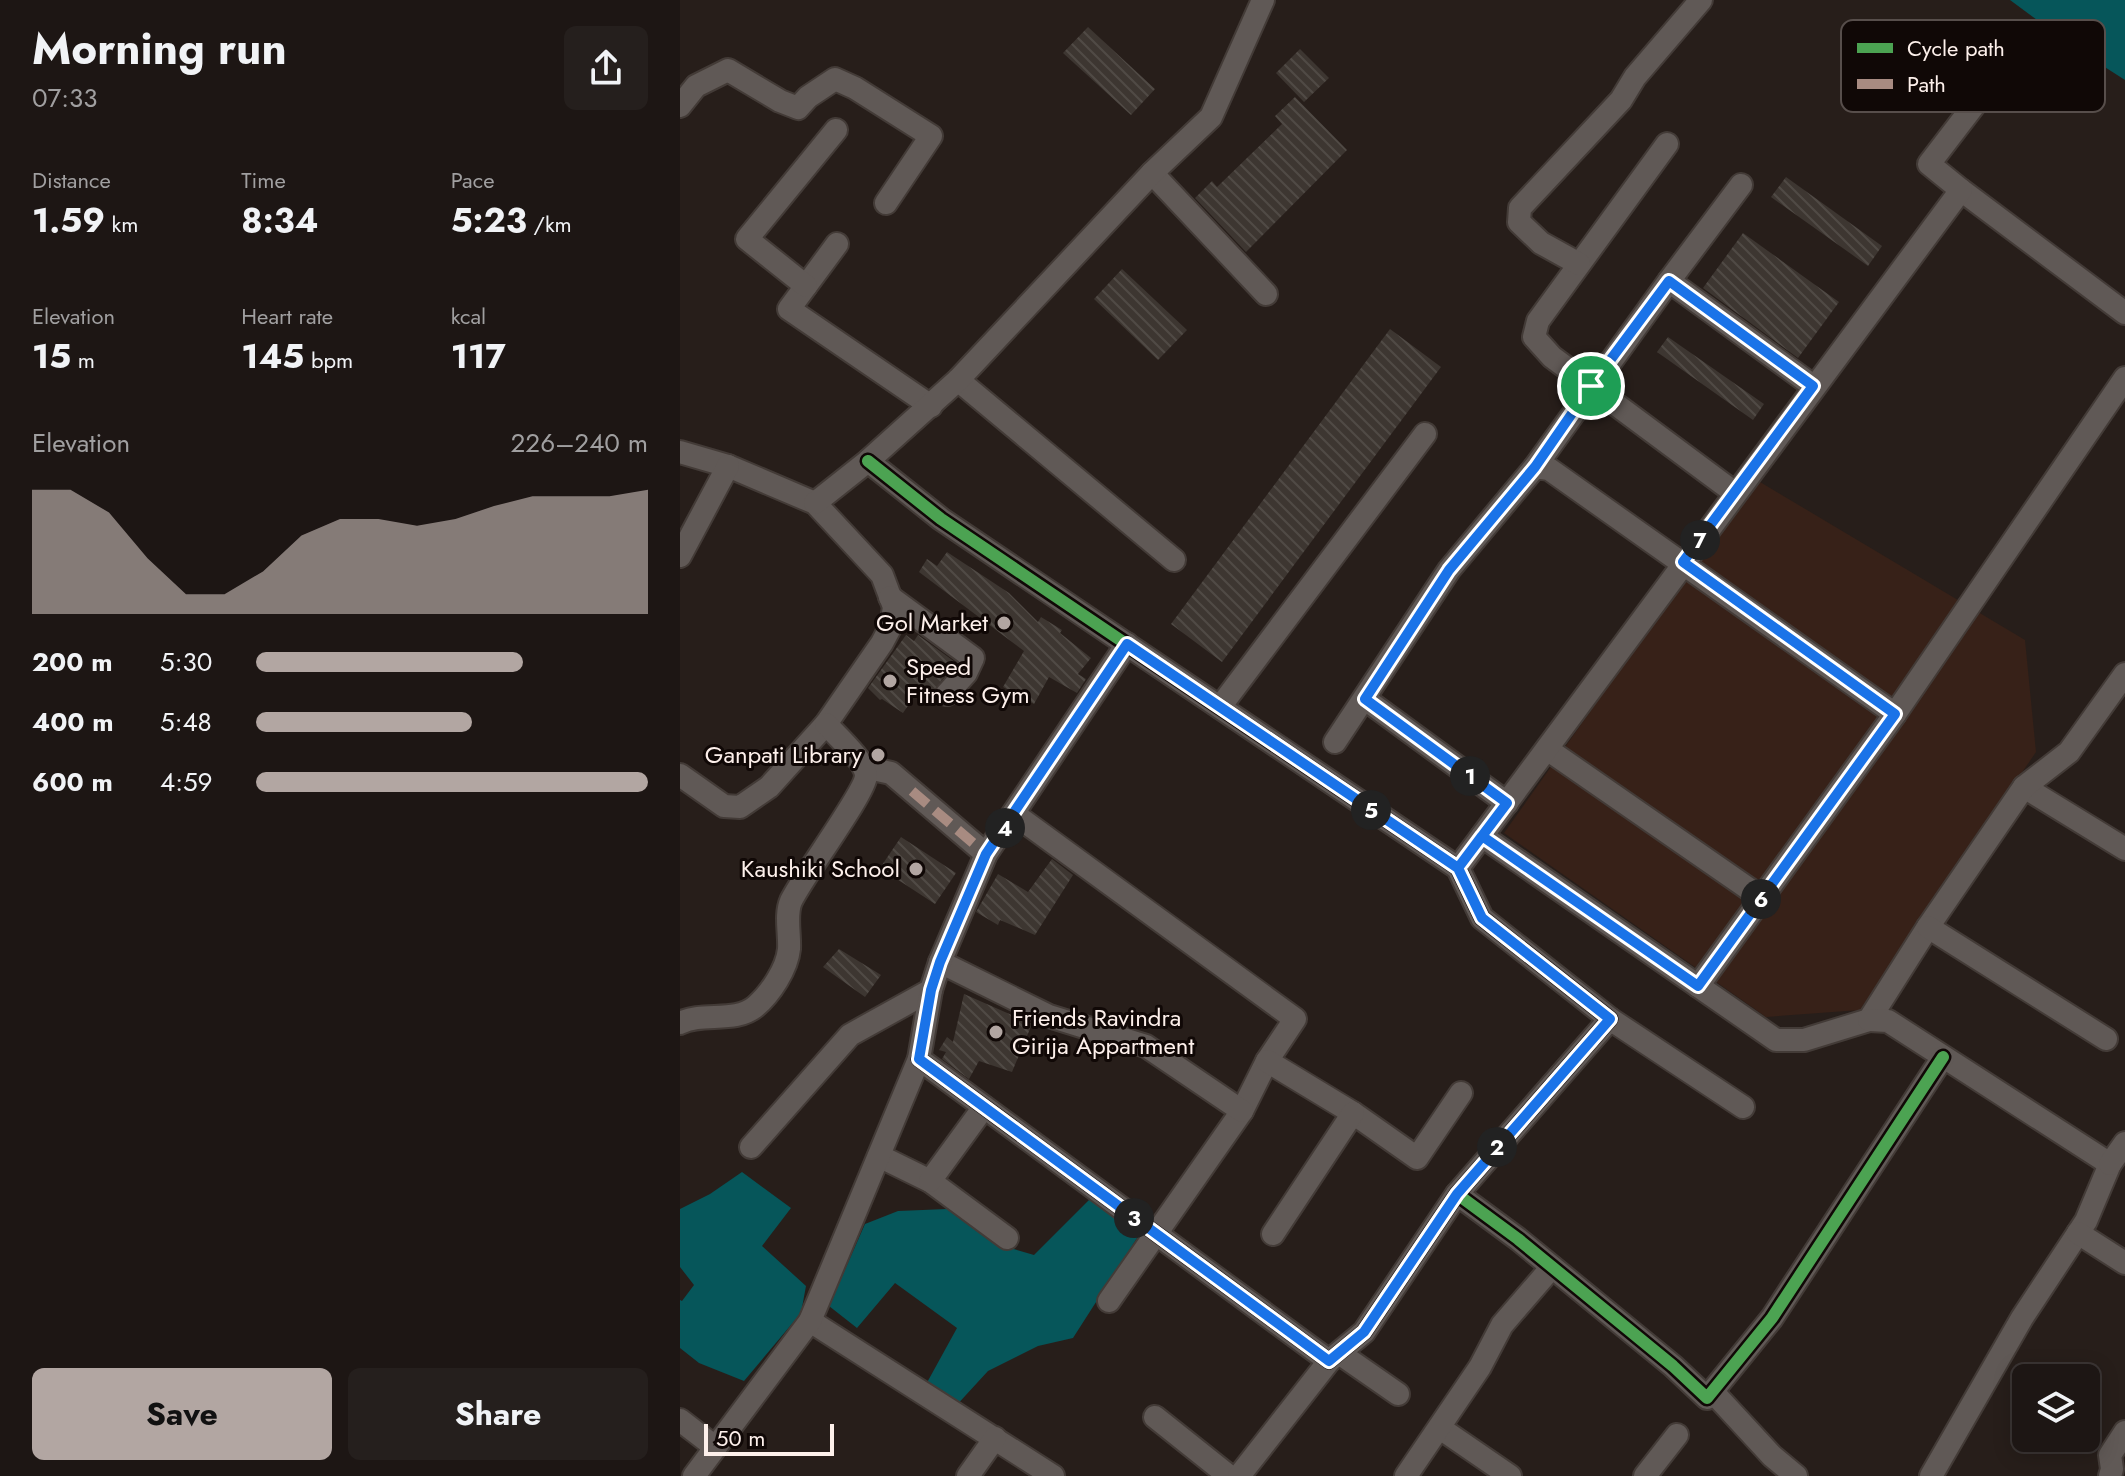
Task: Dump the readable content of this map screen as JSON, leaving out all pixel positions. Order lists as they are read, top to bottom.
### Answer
{
  "places": [
    "Gol Market",
    "Speed Fitness Gym",
    "Ganpati Library",
    "Kaushiki School",
    "Friends Ravindra Girija Appartment"
  ],
  "legend": ["Cycle path", "Path"],
  "scale_bar": "50 m",
  "page": {
    "heading": ["Morning run", "07:33"],
    "stats": [
      ["Distance", "1.59 km"],
      ["Time", "8:34"],
      ["Pace", "5:23 /km"],
      ["Elevation", "15 m"],
      ["Heart rate", "145 bpm"],
      ["kcal", "117"]
    ],
    "chart": ["Elevation", "226–240 m"],
    "pins": [
      "7",
      "1",
      "5",
      "4",
      "6",
      "2",
      "3"
    ],
    "list": [
      {
        "name": "200 m",
        "note": "5:30"
      },
      {
        "name": "400 m",
        "note": "5:48"
      },
      {
        "name": "600 m",
        "note": "4:59"
      }
    ],
    "buttons": ["Save", "Share"],
    "scale": "50 m"
  }
}
